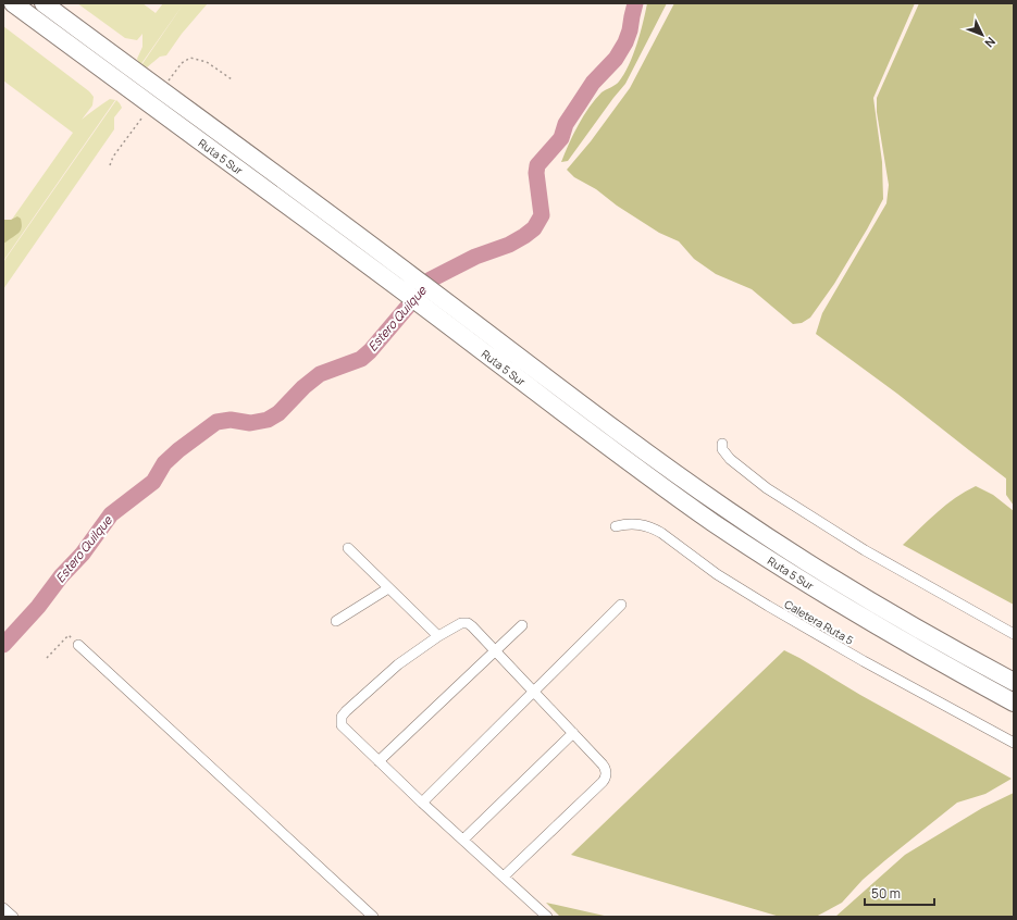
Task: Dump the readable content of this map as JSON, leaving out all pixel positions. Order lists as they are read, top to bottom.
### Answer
{
  "streets": {
    "highway": ["Ruta 5 Sur"],
    "street": ["Caletera Ruta 5"]
  },
  "water": ["Estero Quilque"],
  "scale_bar": "50 m",
  "north": "bottom right"
}
